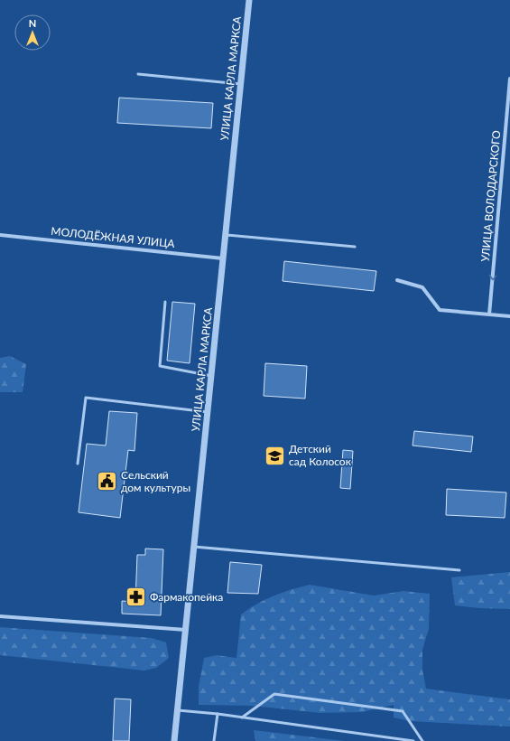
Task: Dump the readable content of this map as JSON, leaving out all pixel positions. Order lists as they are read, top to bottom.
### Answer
{
  "streets": {
    "street": ["УЛИЦА КАРЛА МАРКСА", "УЛИЦА ВОЛОДАРСКОГО", "МОЛОДЁЖНАЯ УЛИЦА"]
  },
  "crossings": [
    ["УЛИЦА КАРЛА МАРКСА", "МОЛОДЁЖНАЯ УЛИЦА"]
  ],
  "one_way": ["УЛИЦА ВОЛОДАРСКОГО"],
  "places": {
    "school or university": ["Детский сад Колосок"],
    "public building": ["Сельский дом культуры"],
    "pharmacy": ["Фармакопейка"]
  },
  "north": "top"
}
